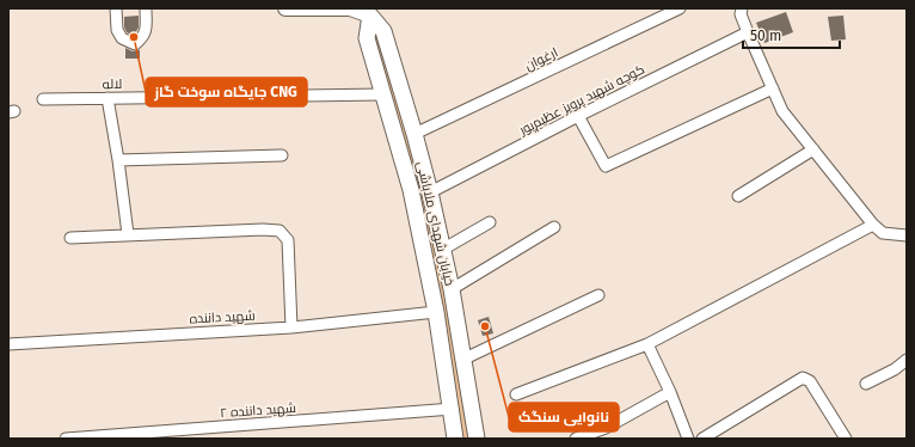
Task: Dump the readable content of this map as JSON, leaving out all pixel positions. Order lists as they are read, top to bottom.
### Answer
{
  "streets": {
    "main road": ["خیابان شهدای ملاباشی"],
    "street": [
      "ارغوان",
      "لاله",
      "کوچه شهید پرویز عظیم‌پور",
      "شهید داننده",
      "شهید داننده ۲"
    ]
  },
  "crossings": [
    ["ارغوان", "خیابان شهدای ملاباشی"],
    ["لاله", "خیابان شهدای ملاباشی"],
    ["کوچه شهید پرویز عظیم‌پور", "خیابان شهدای ملاباشی"],
    ["خیابان شهدای ملاباشی", "شهید داننده"],
    ["خیابان شهدای ملاباشی", "شهید داننده ۲"]
  ],
  "places": ["جایگاه سوخت گاز CNG", "نانوایی سنگک"],
  "scale_bar": "50 m"
}
